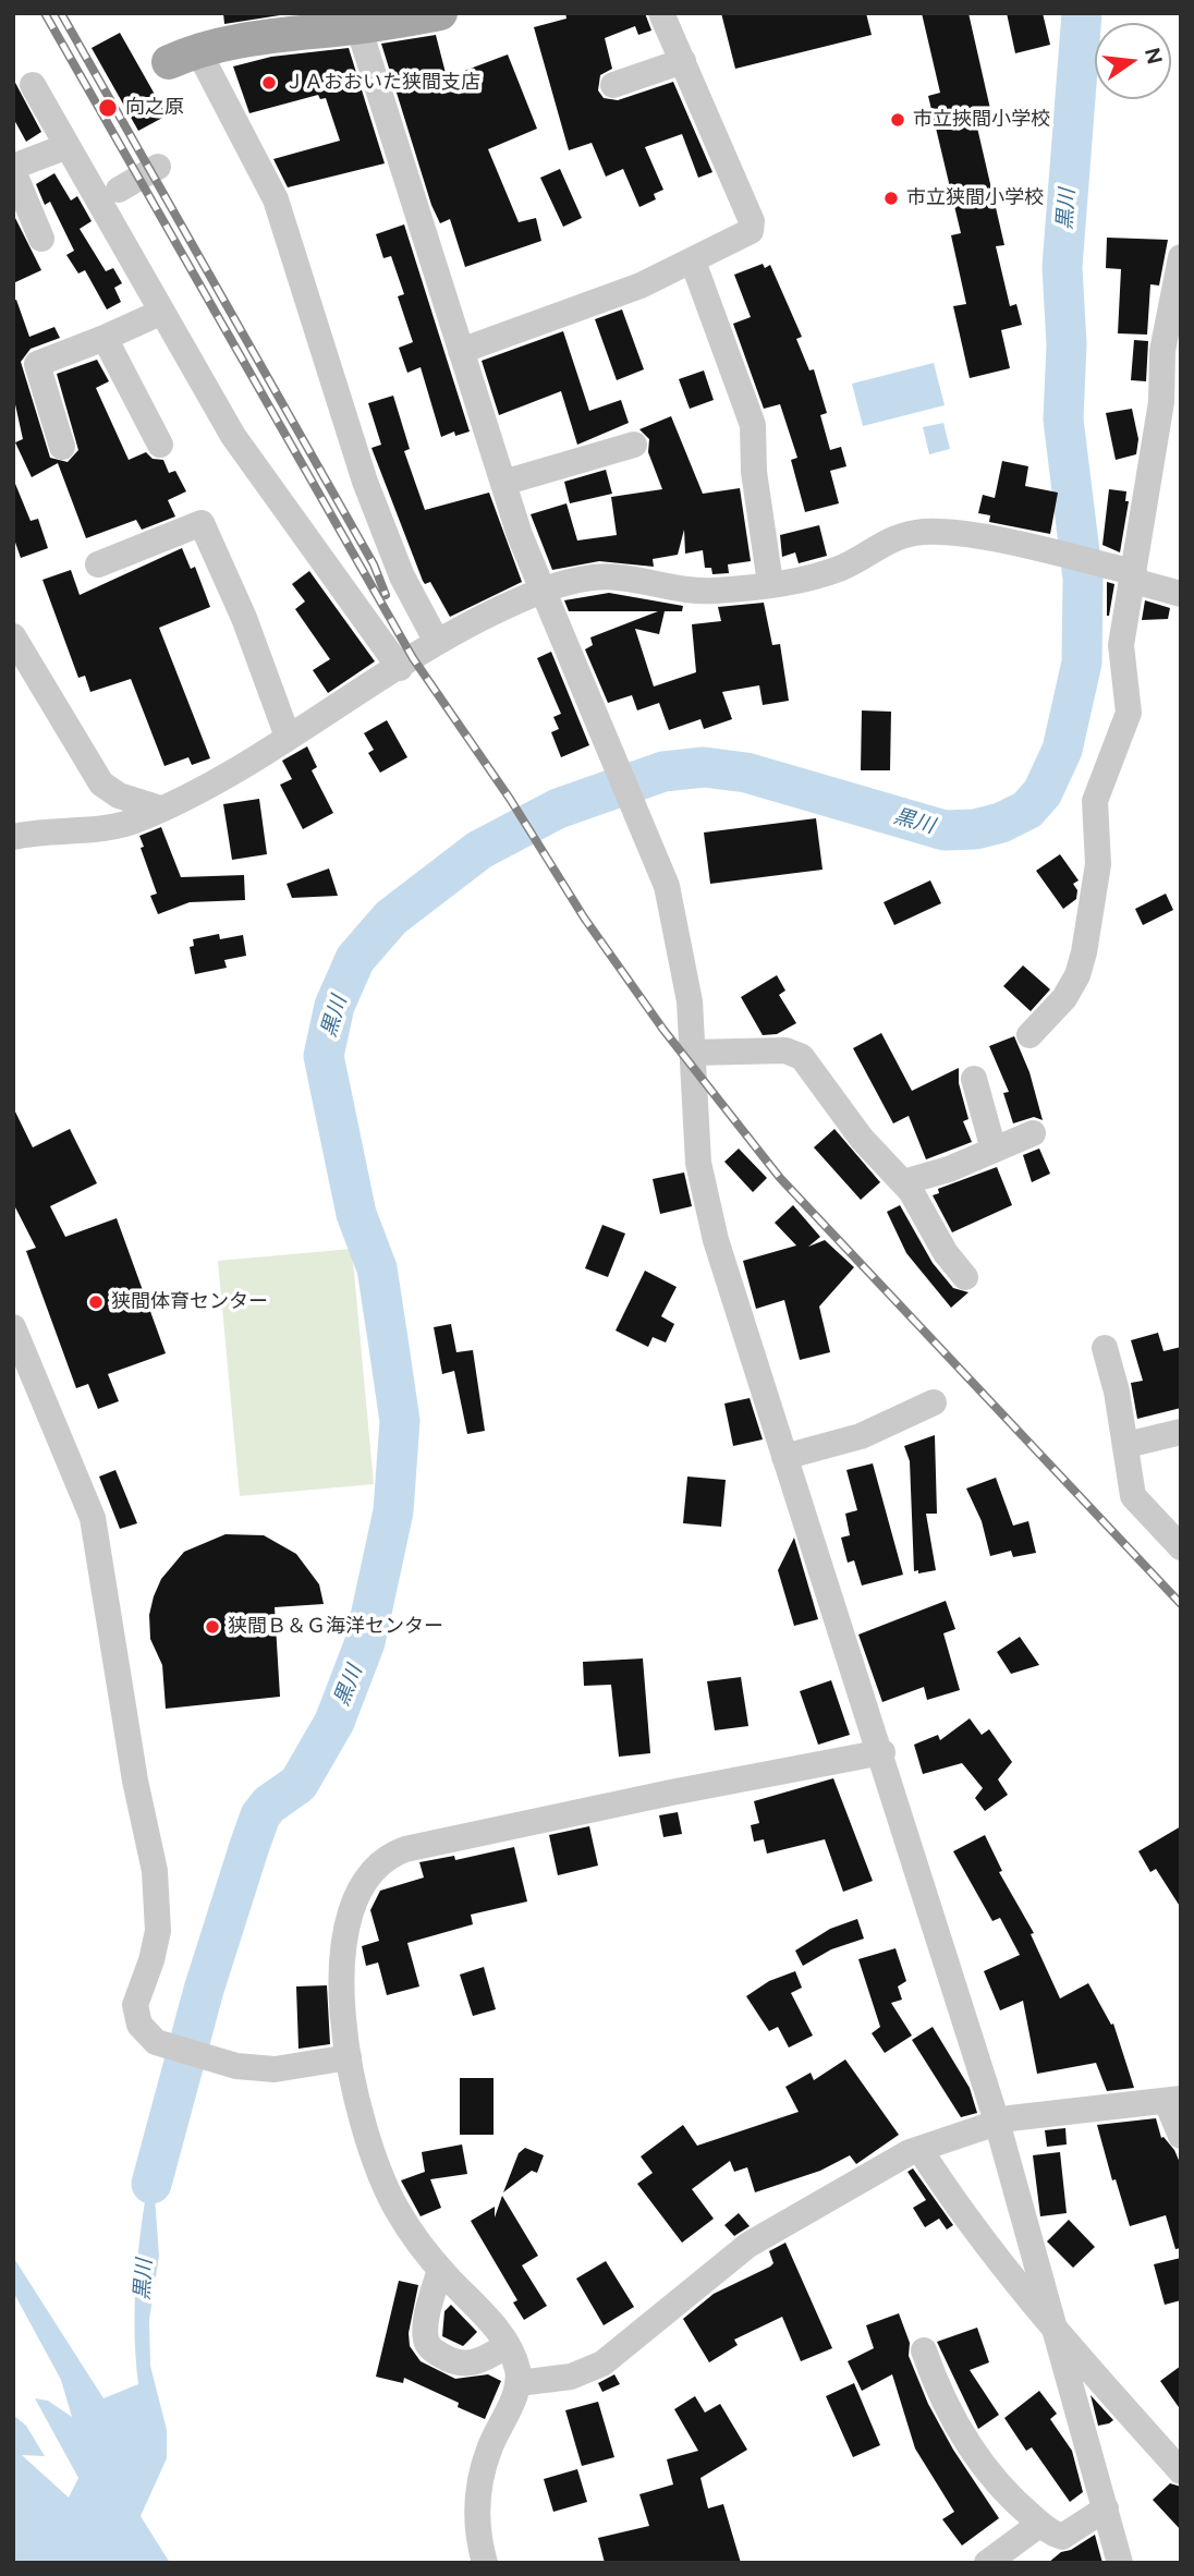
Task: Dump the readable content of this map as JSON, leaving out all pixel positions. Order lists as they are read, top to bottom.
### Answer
{
  "water": ["黒川"],
  "places": [
    "ＪＡおおいた狭間支店",
    "向之原",
    "市立挾間小学校",
    "市立狭間小学校",
    "狭間体育センター",
    "狭間Ｂ＆Ｇ海洋センター"
  ],
  "north": "right"
}
